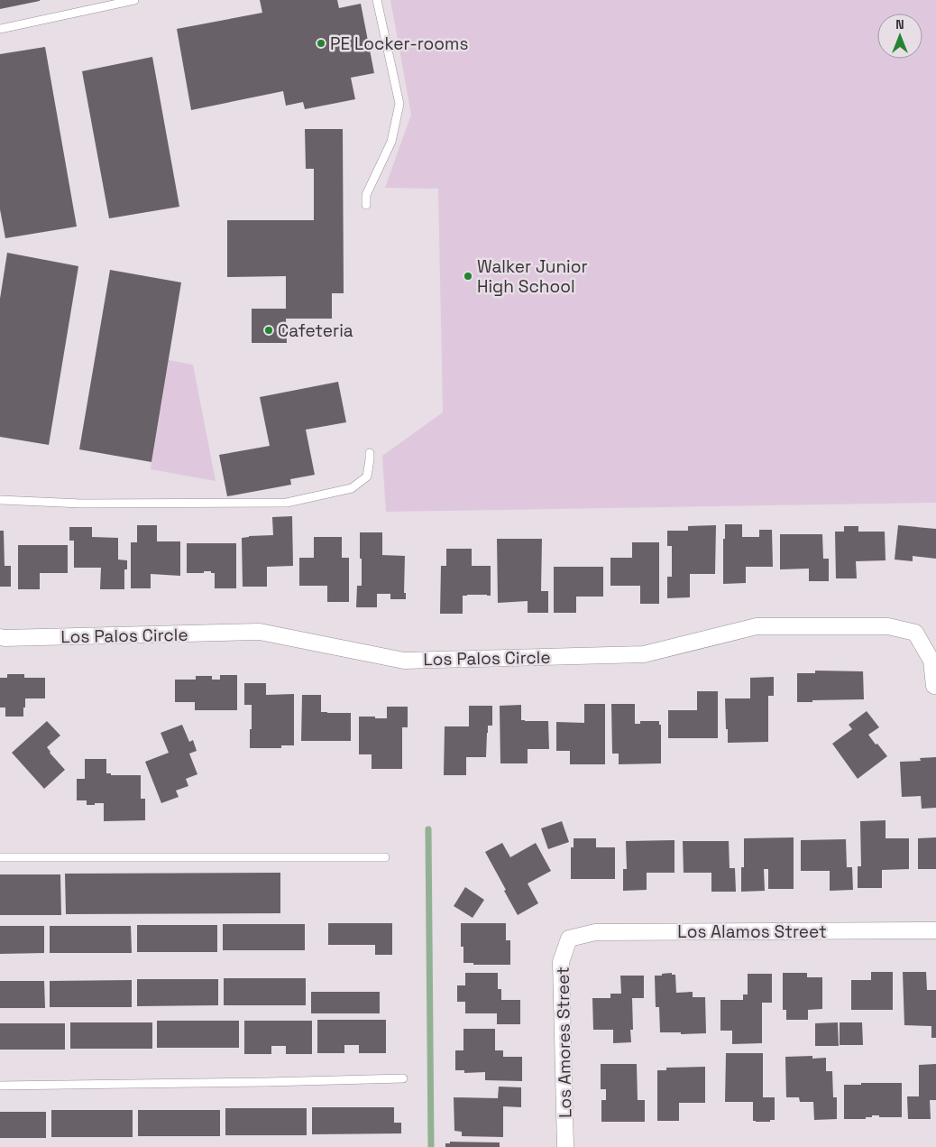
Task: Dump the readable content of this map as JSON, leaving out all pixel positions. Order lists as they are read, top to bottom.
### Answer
{
  "streets": {
    "street": ["Los Palos Circle", "Los Alamos Street", "Los Amores Street"]
  },
  "crossings": [
    ["Los Alamos Street", "Los Amores Street"]
  ],
  "places": ["PE Locker-rooms", "Walker Junior High School", "Cafeteria"],
  "north": "top"
}
